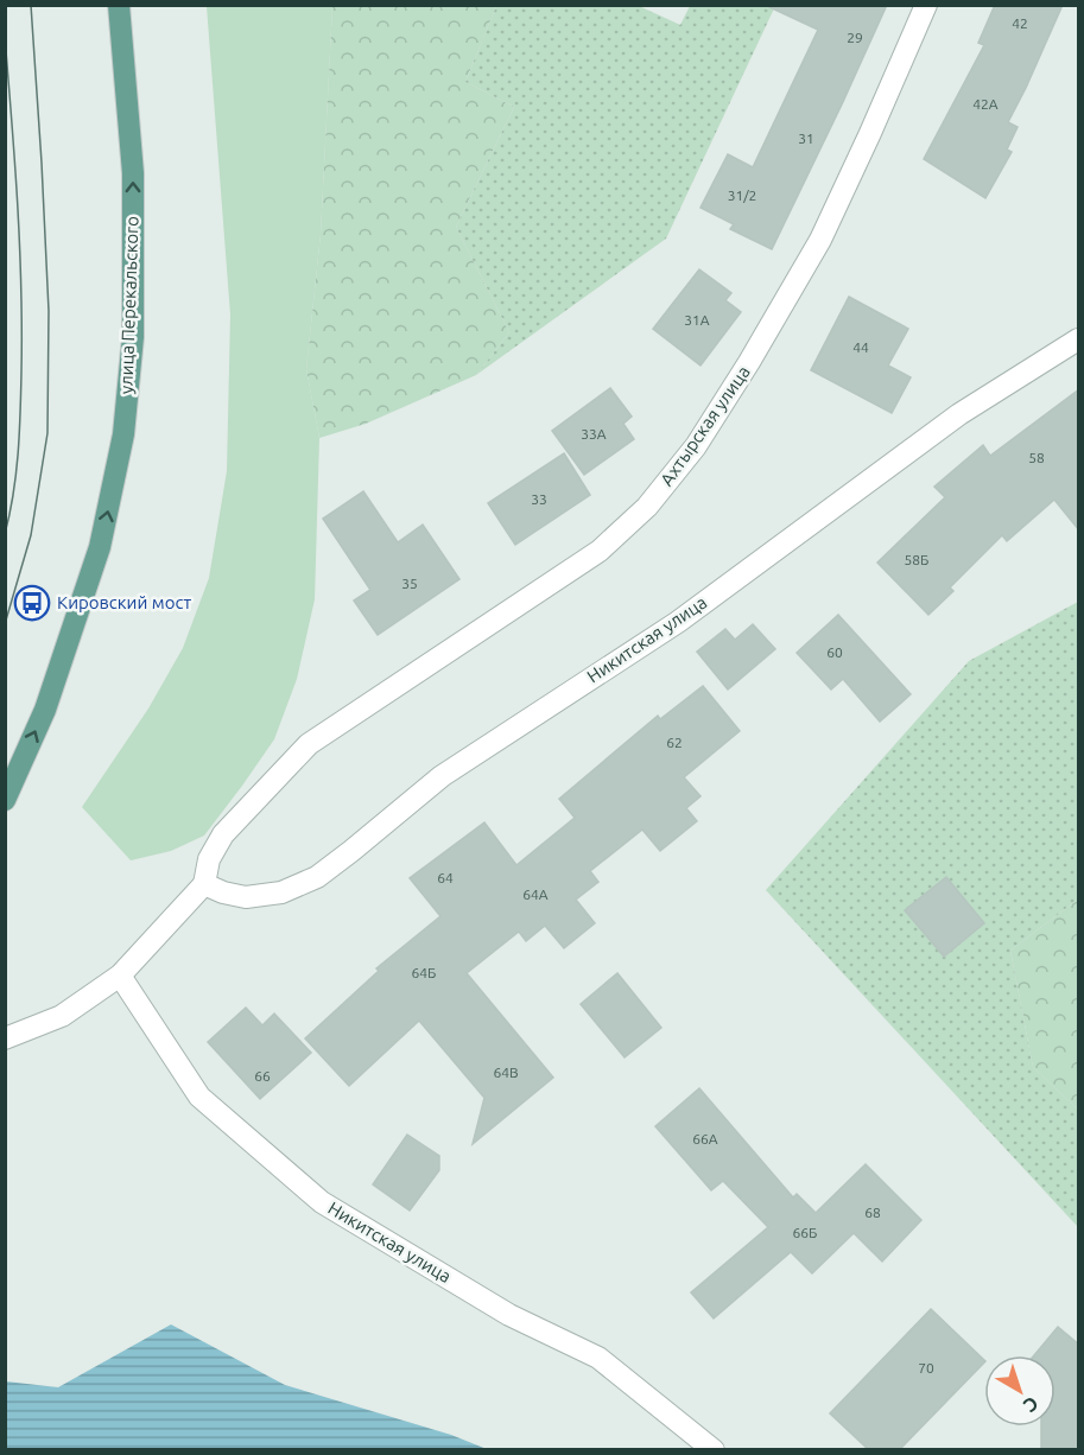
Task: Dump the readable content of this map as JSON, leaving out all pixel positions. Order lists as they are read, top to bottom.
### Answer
{
  "streets": {
    "main road": ["улица Перекальского"],
    "street": ["Ахтырская улица", "Никитская улица"]
  },
  "crossings": [
    ["Ахтырская улица", "Никитская улица"]
  ],
  "one_way": ["улица Перекальского"],
  "places": {
    "bus stop": ["Кировский мост"]
  },
  "house_numbers": [
    "42",
    "29",
    "42А",
    "31",
    "31/2",
    "31А",
    "44",
    "33А",
    "58",
    "33",
    "58Б",
    "35",
    "60",
    "62",
    "64",
    "64А",
    "64Б",
    "64В",
    "66",
    "66А",
    "68",
    "66Б",
    "70"
  ],
  "north": "bottom right"
}
